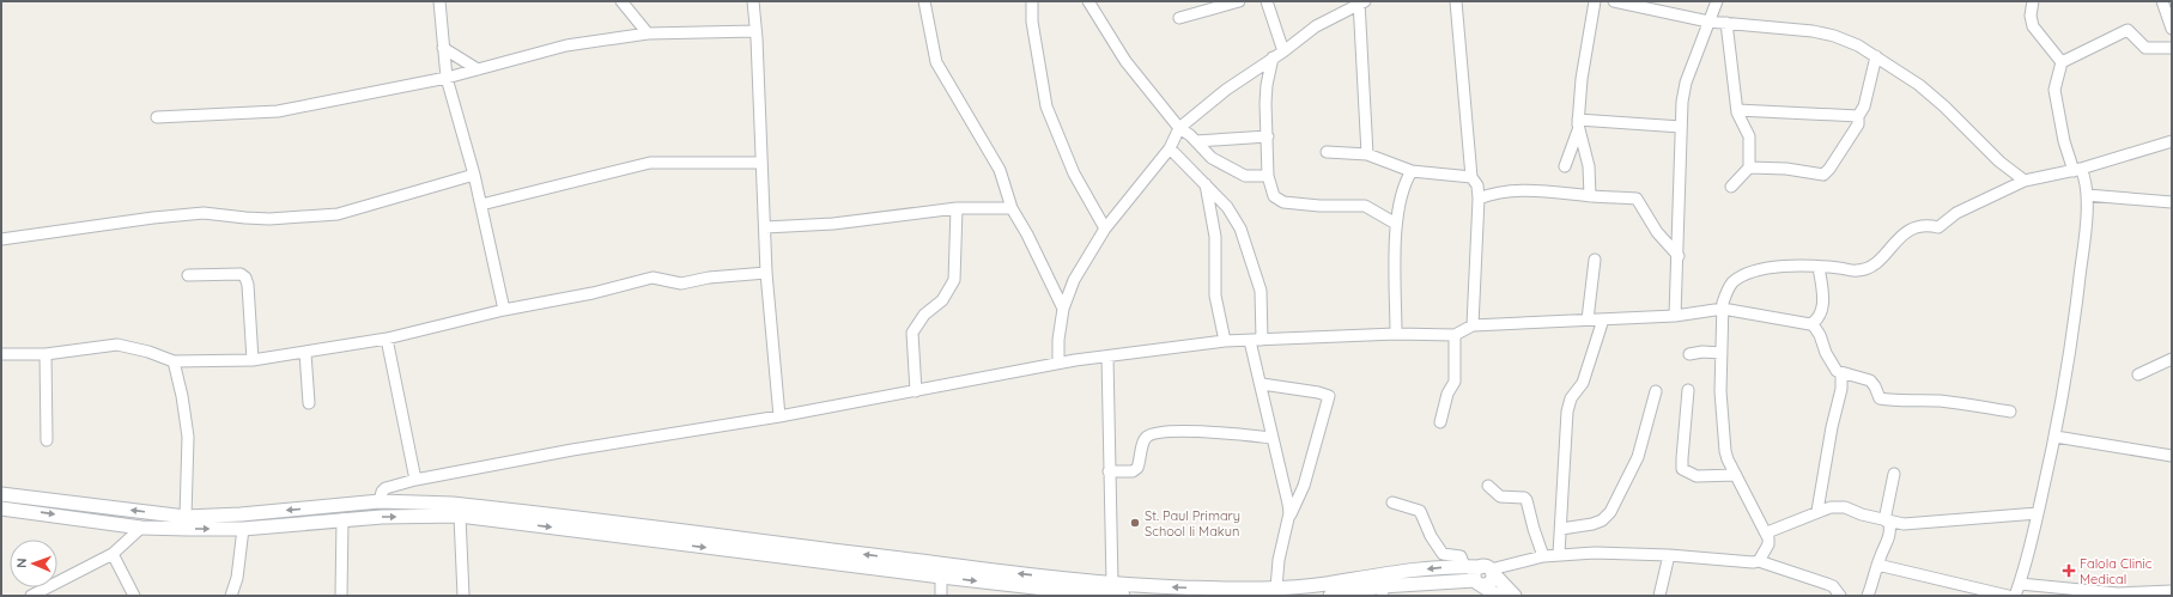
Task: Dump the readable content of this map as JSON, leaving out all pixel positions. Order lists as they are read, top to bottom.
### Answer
{
  "places": {
    "other": ["St. Paul Primary School Ii Makun"],
    "health": ["Falola Clinic Medical"]
  },
  "north": "left"
}
